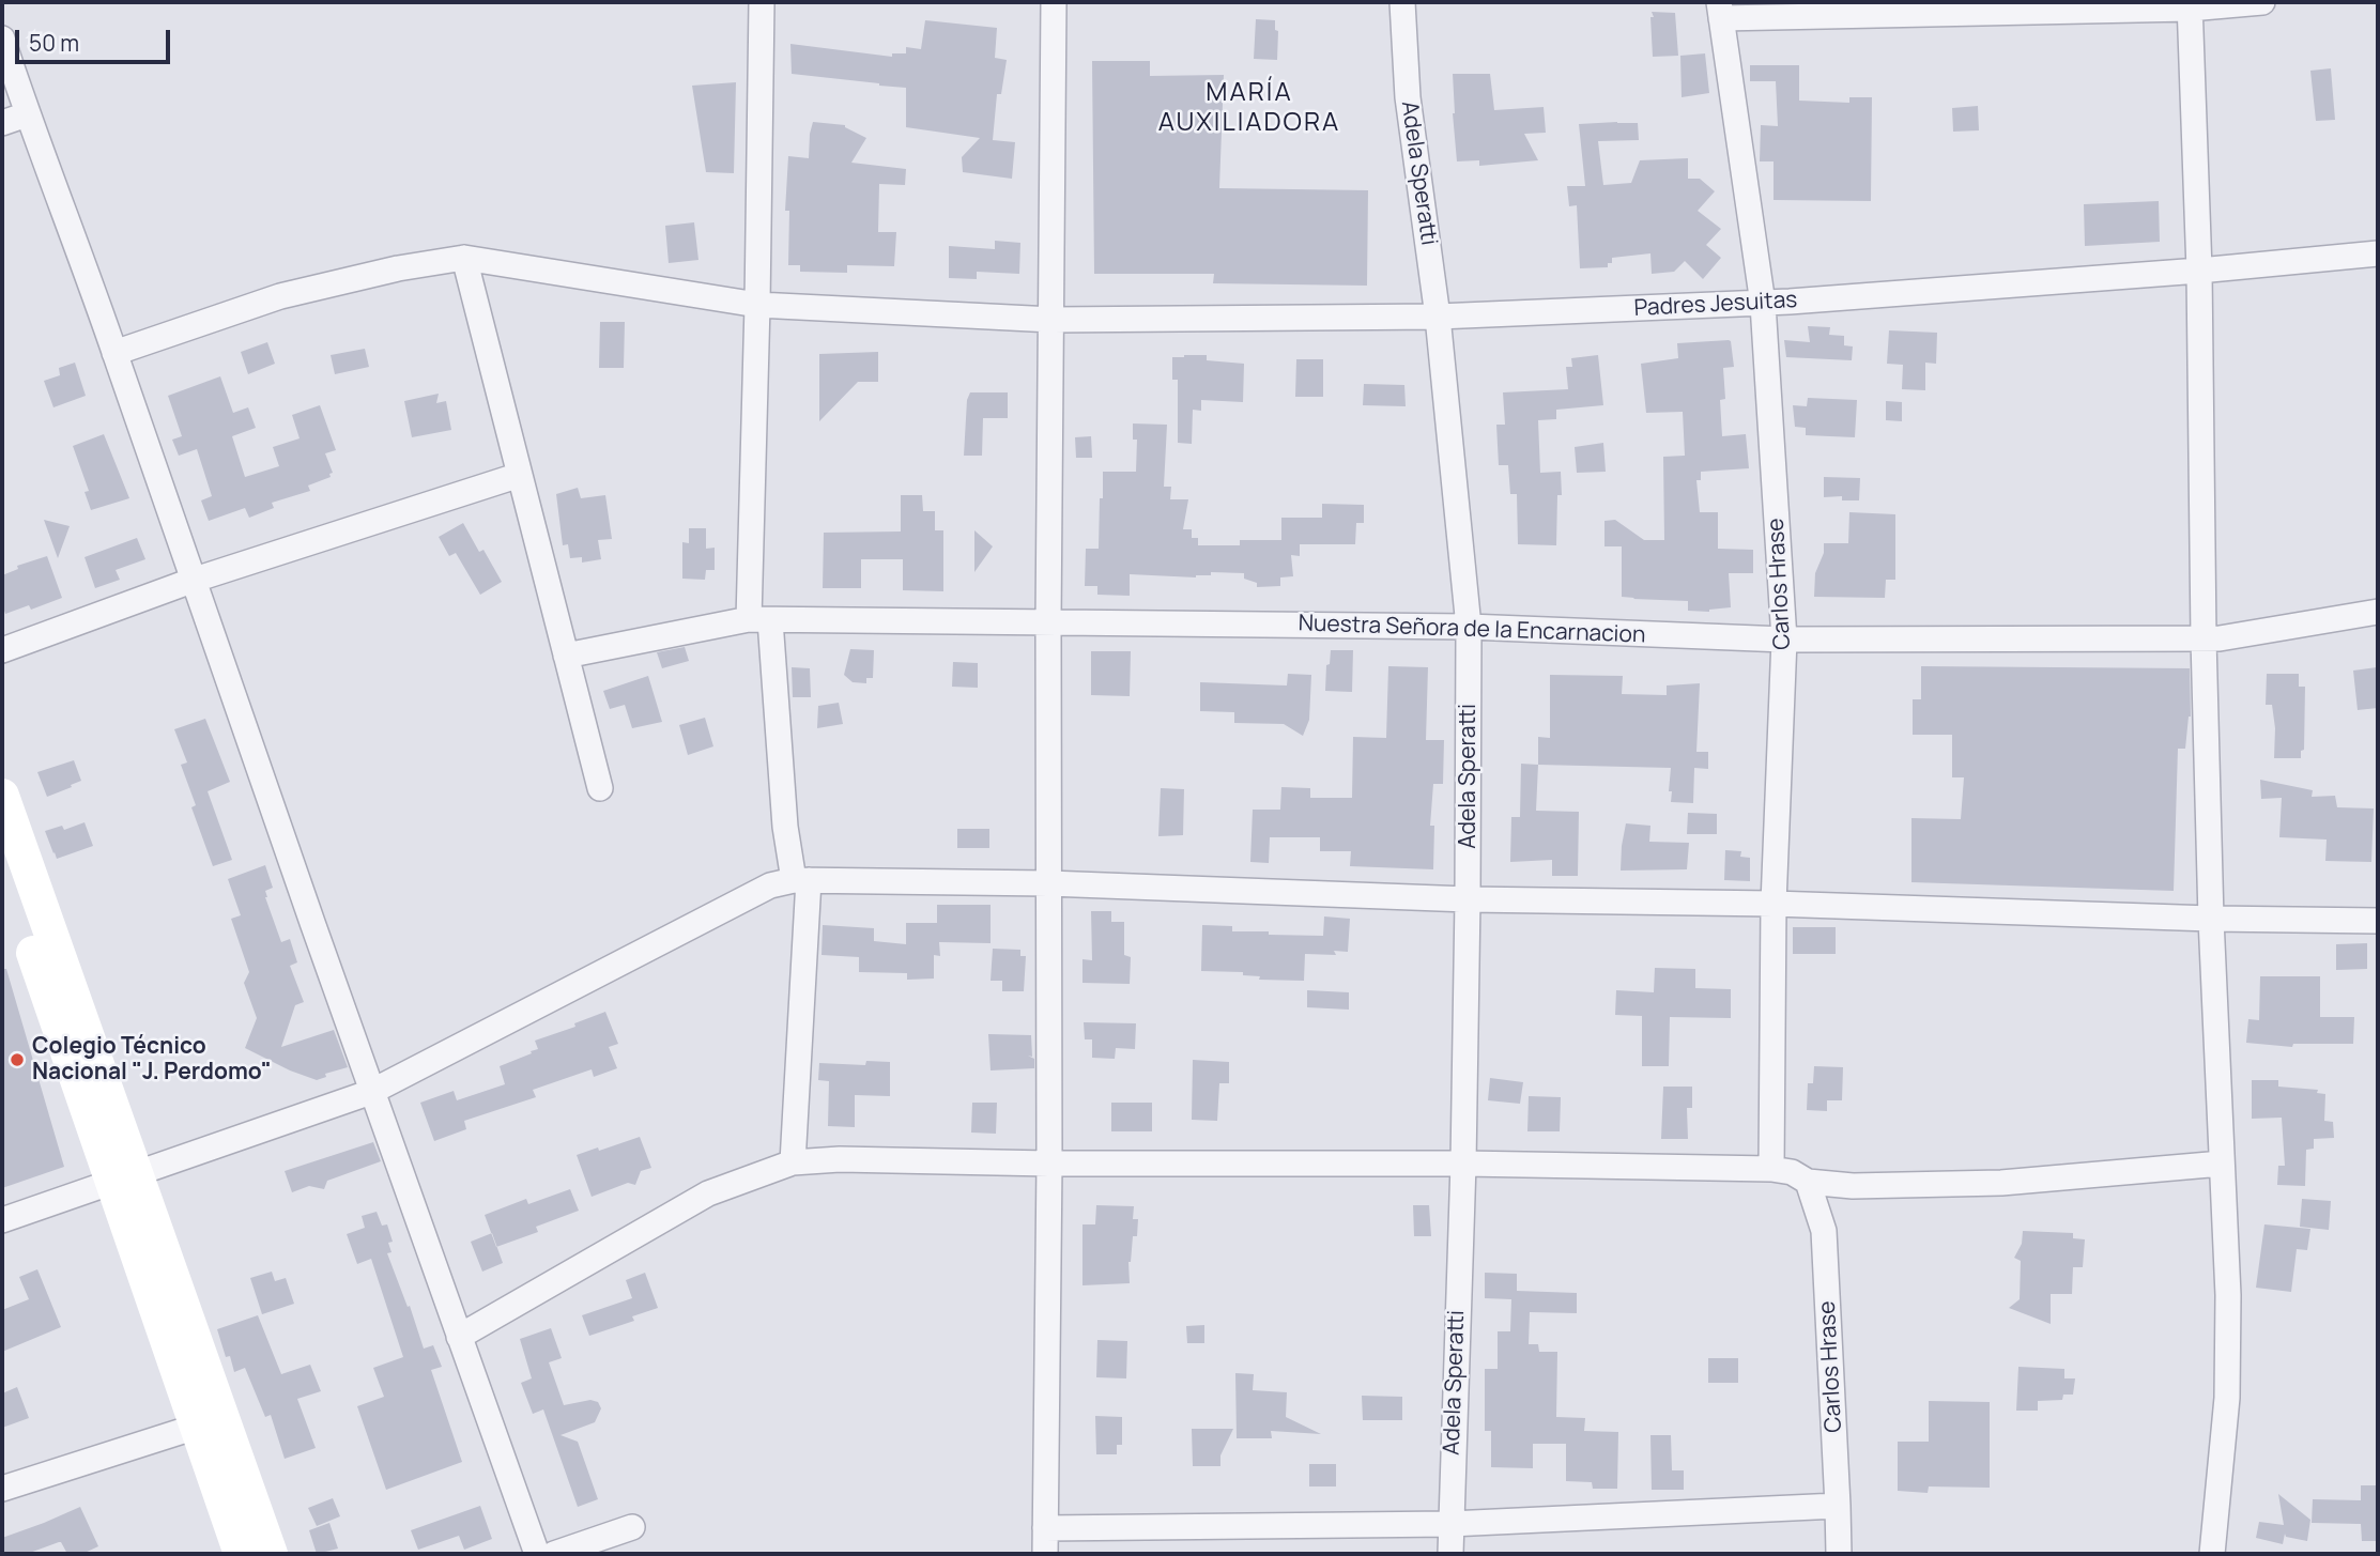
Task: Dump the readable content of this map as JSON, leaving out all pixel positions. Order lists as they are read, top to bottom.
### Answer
{
  "streets": {
    "street": [
      "Adela Speratti",
      "Padres Jesuitas",
      "Carlos Hrase",
      "Nuestra Señora de la Encarnacion"
    ]
  },
  "crossings": [
    ["Adela Speratti", "Padres Jesuitas"],
    ["Adela Speratti", "Nuestra Señora de la Encarnacion"],
    ["Padres Jesuitas", "Carlos Hrase"],
    ["Carlos Hrase", "Nuestra Señora de la Encarnacion"]
  ],
  "districts": ["MARÍA AUXILIADORA"],
  "places": ["Colegio Técnico Nacional \"J. Perdomo\""],
  "scale_bar": "50 m"
}
